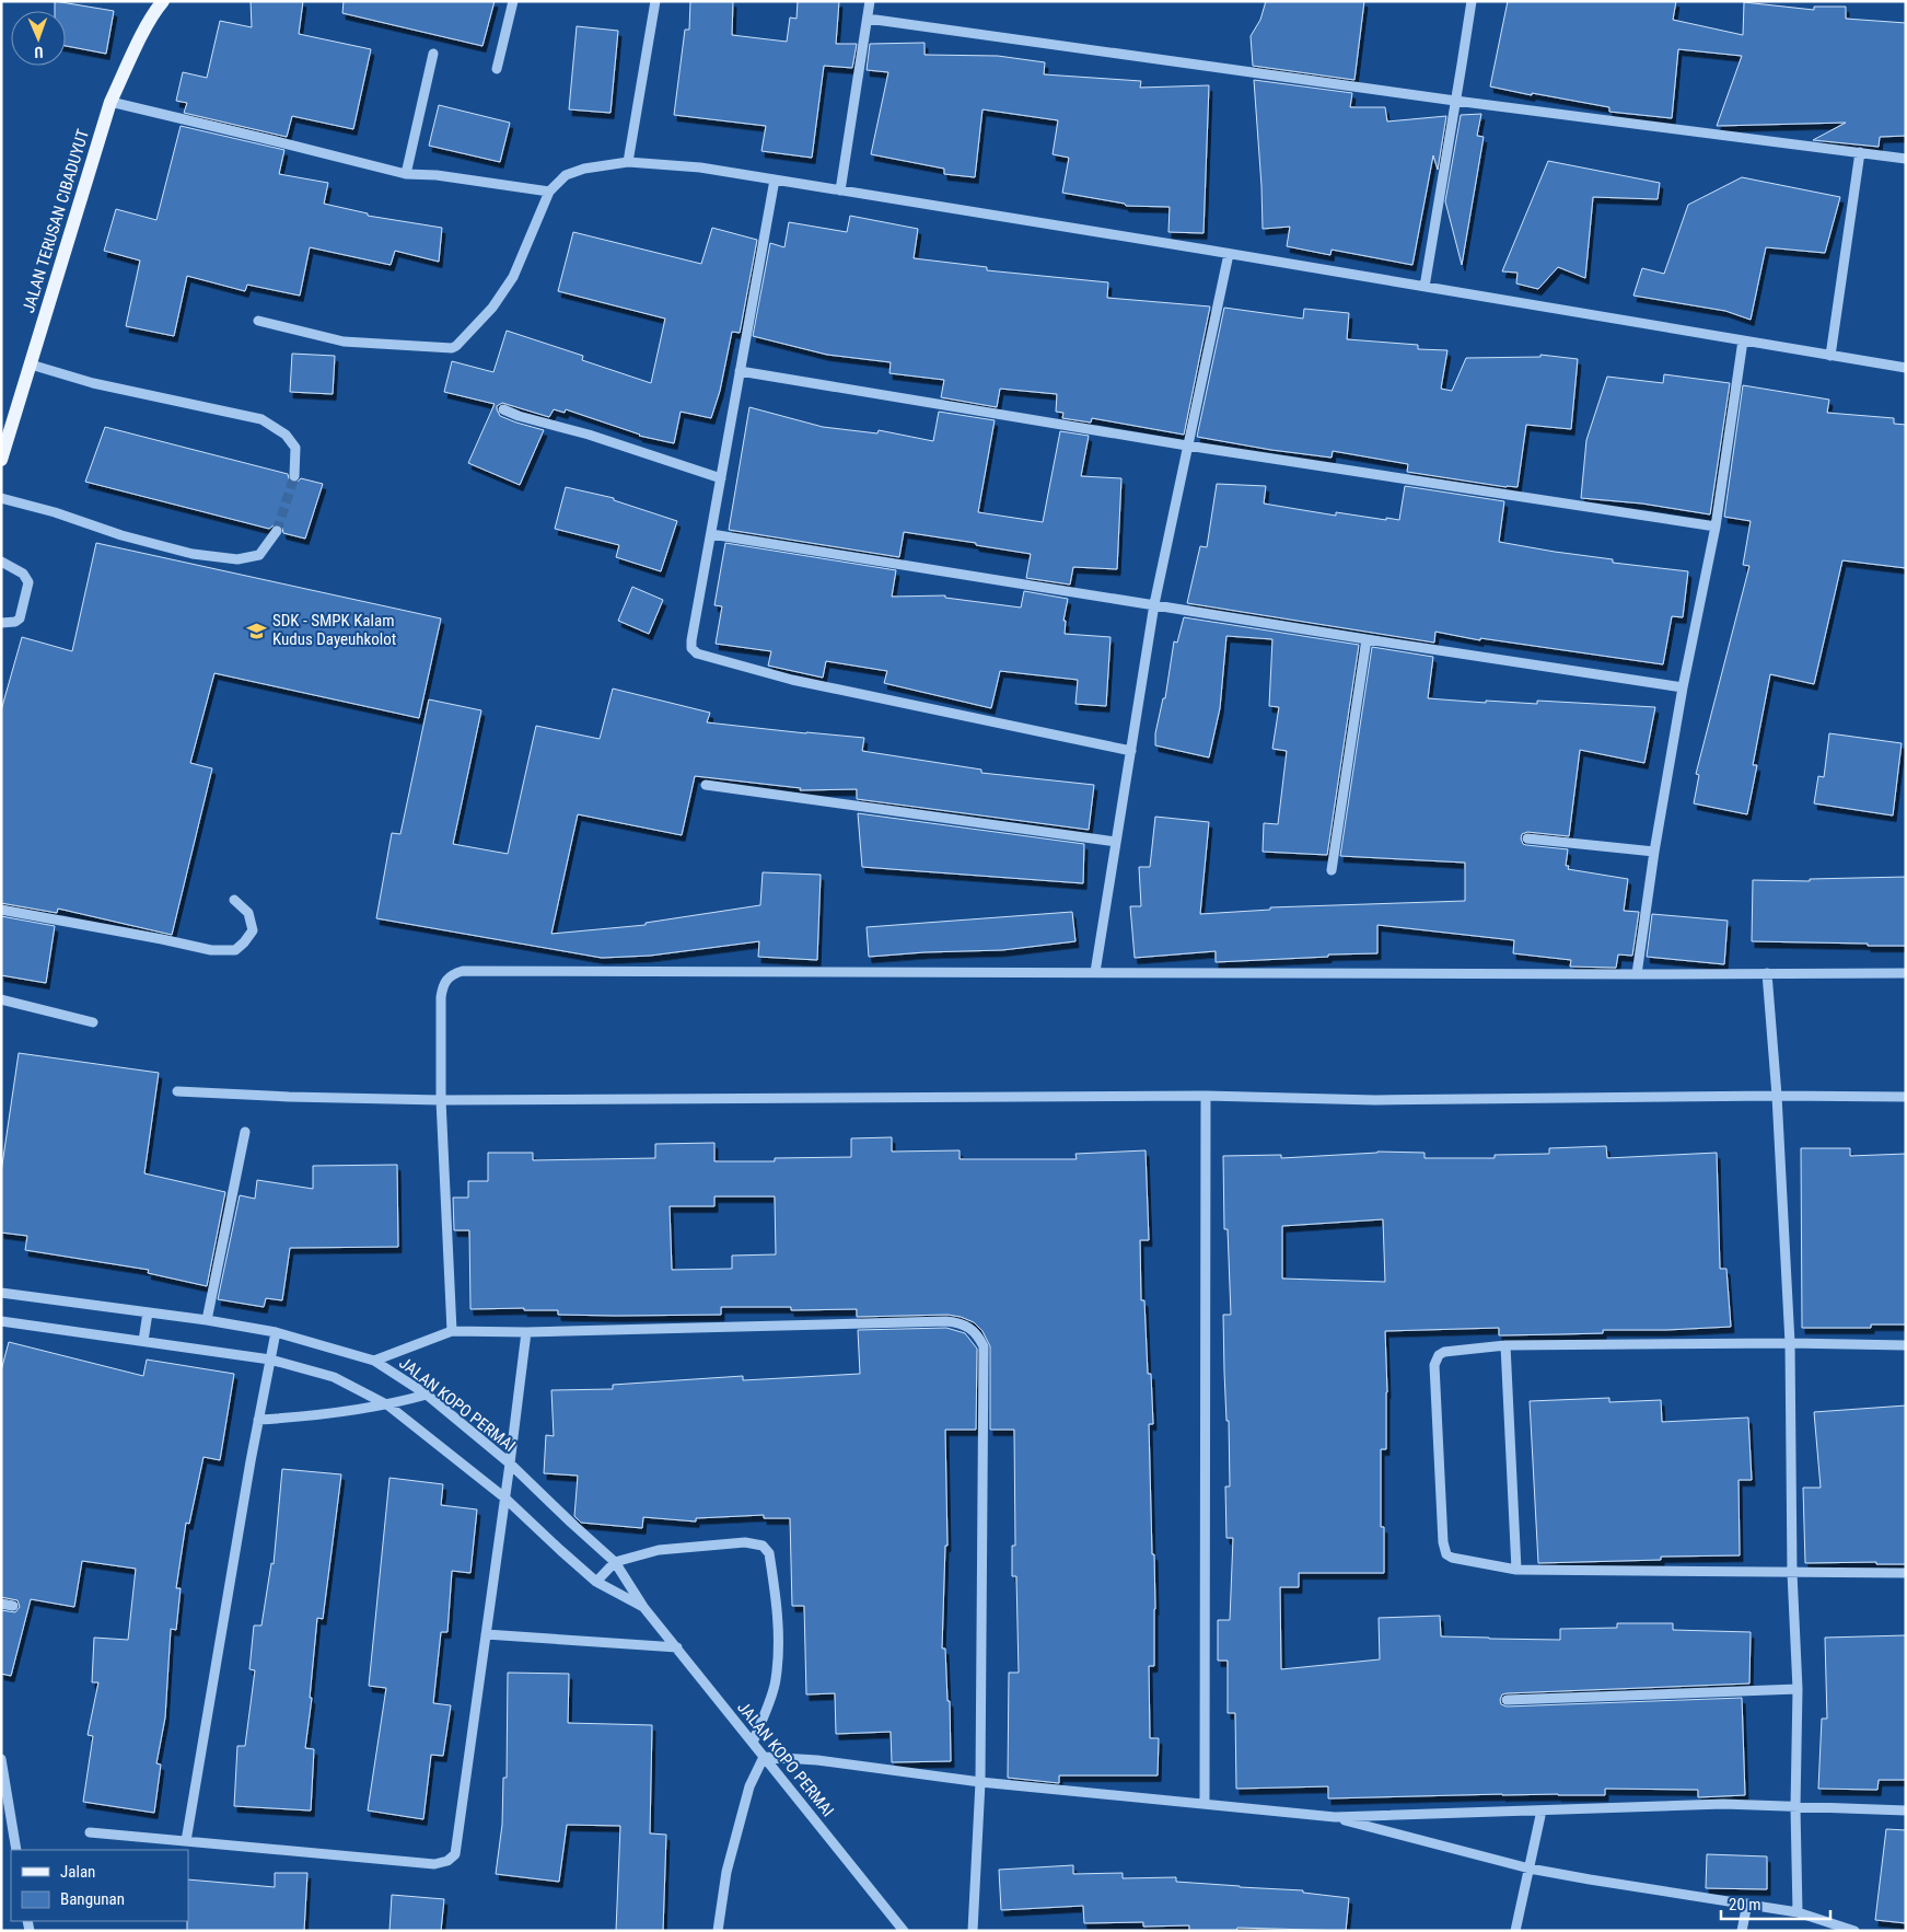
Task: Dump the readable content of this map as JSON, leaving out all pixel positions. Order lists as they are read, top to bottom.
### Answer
{
  "streets": {
    "main road": ["JALAN TERUSAN CIBADUYUT"],
    "street": ["JALAN KOPO PERMAI"]
  },
  "places": {
    "school or university": ["SDK - SMPK Kalam Kudus Dayeuhkolot"]
  },
  "legend": ["Jalan", "Bangunan"],
  "scale_bar": "20 m",
  "north": "bottom"
}
